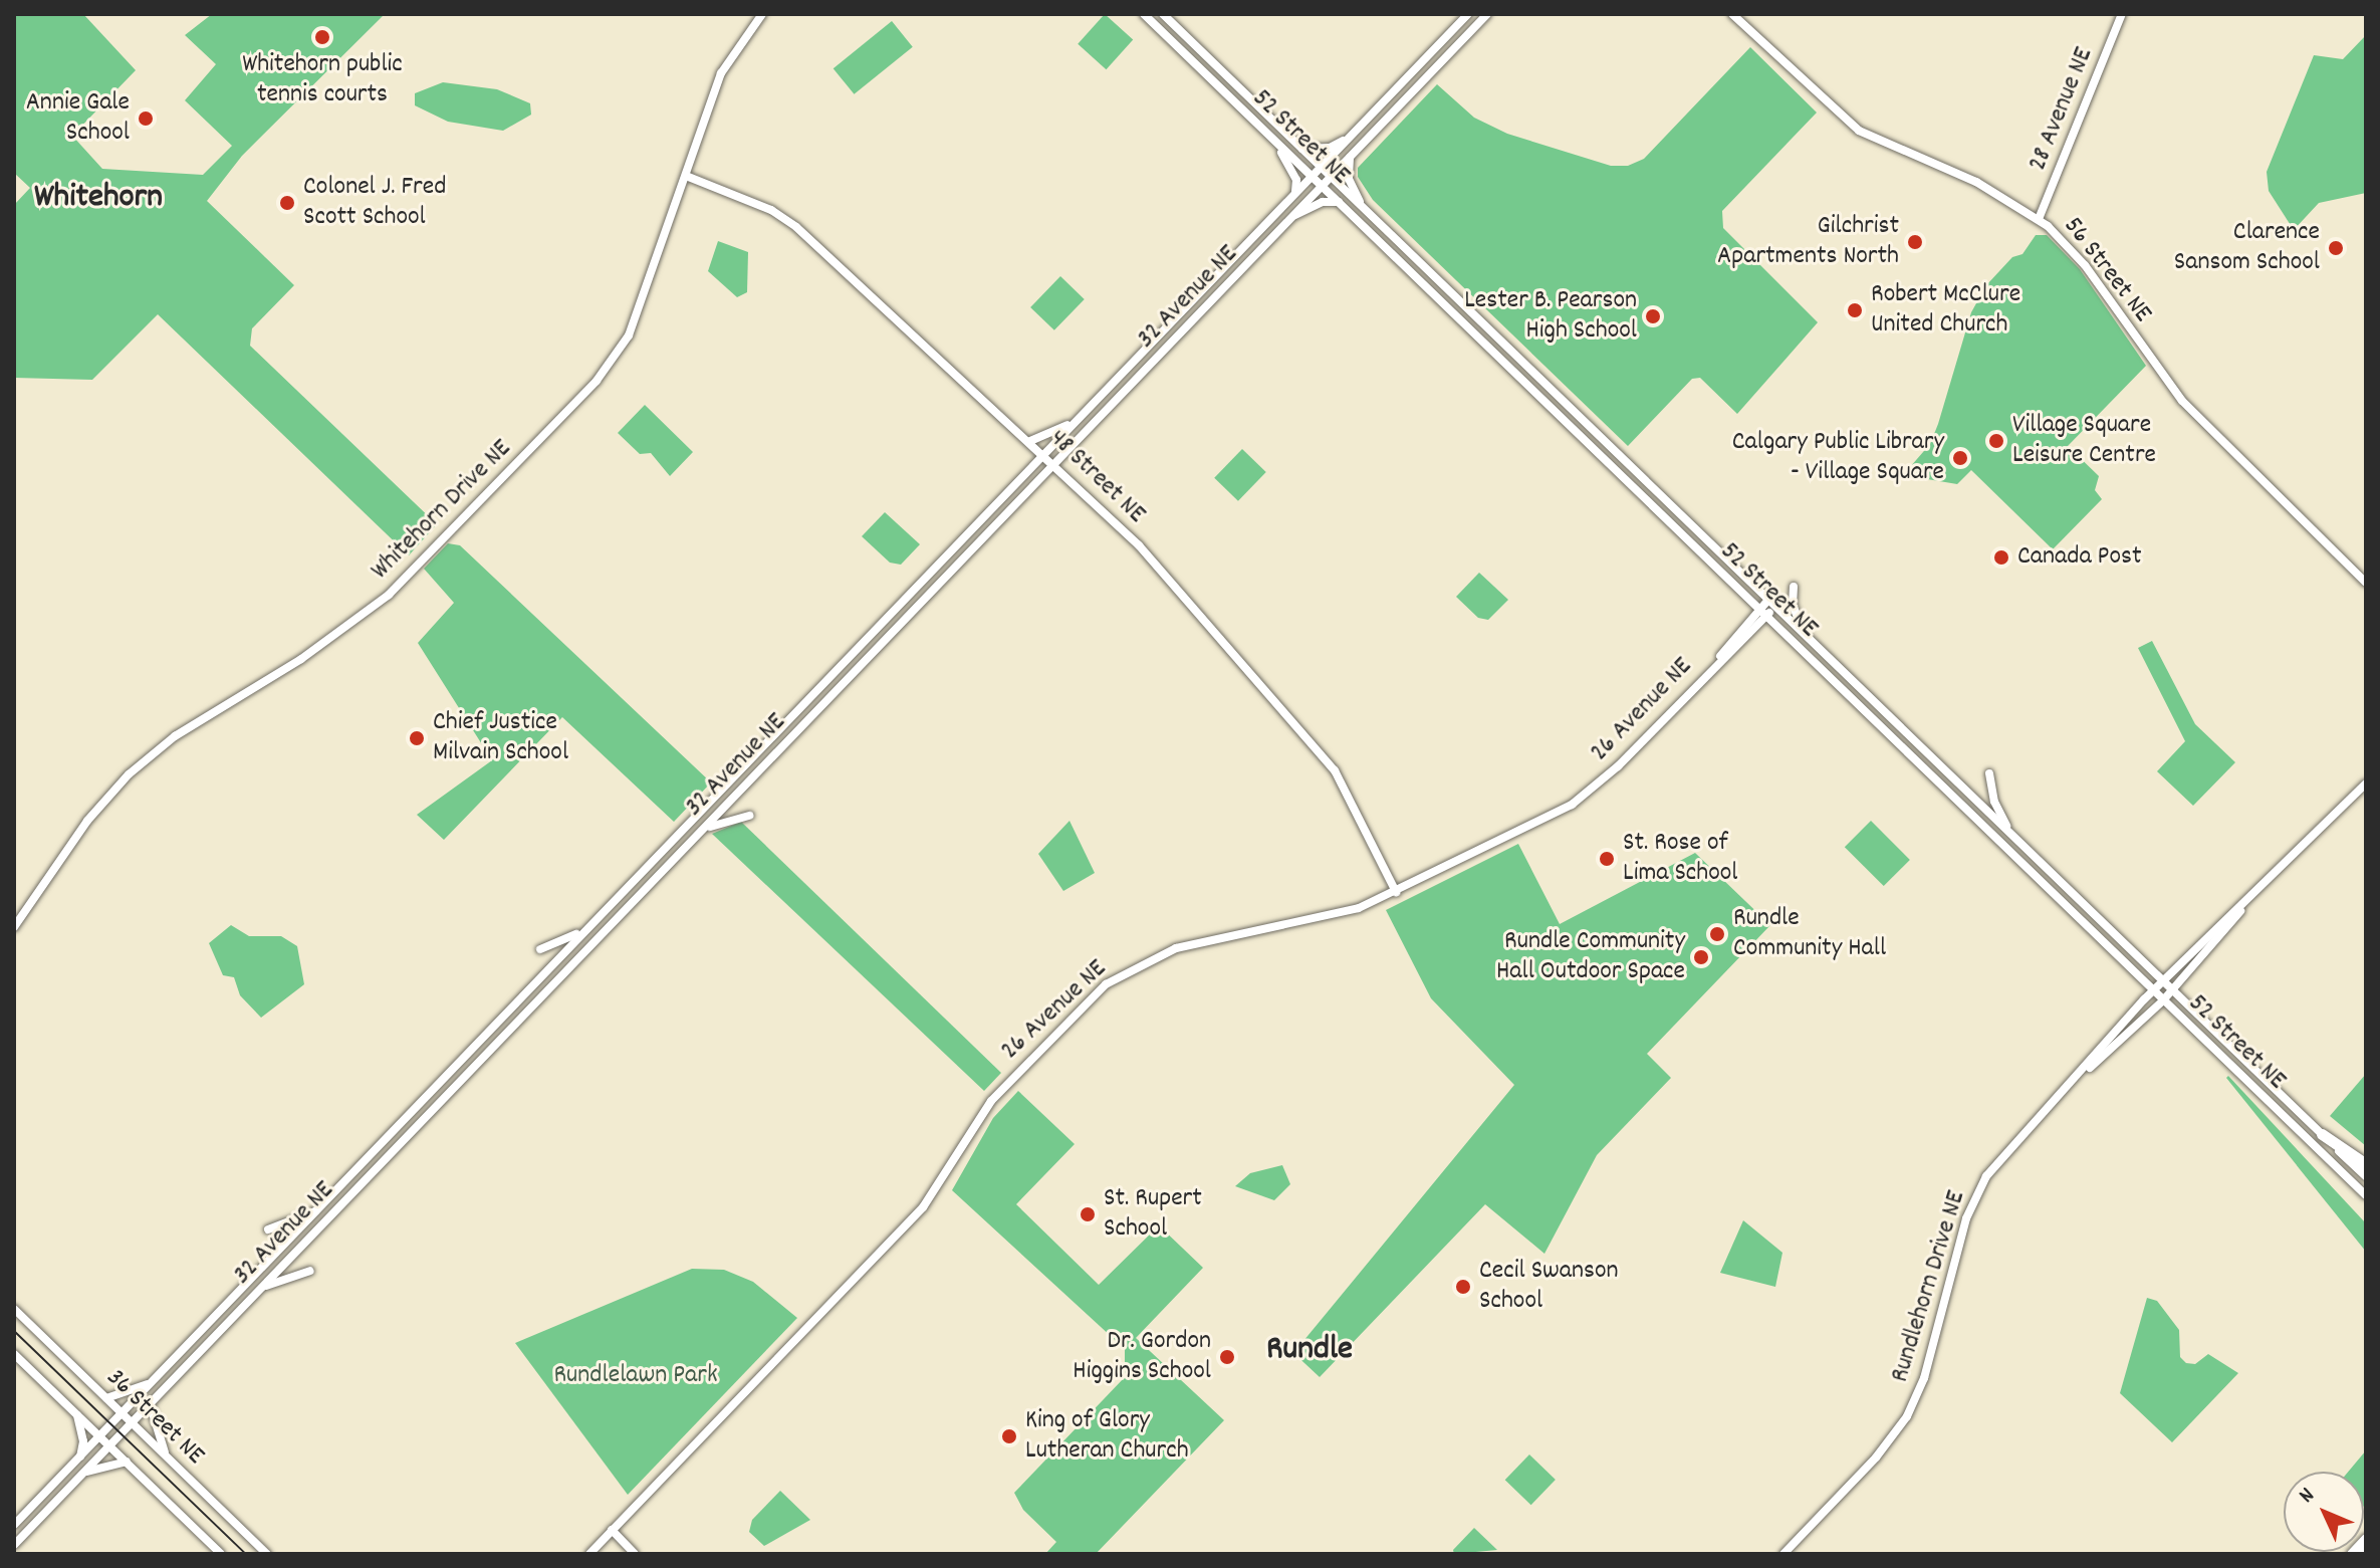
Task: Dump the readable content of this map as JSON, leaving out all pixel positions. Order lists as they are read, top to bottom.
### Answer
{
  "streets": {
    "main road": [
      "28 Avenue NE",
      "52 Street NE",
      "56 Street NE",
      "32 Avenue NE",
      "48 Street NE",
      "Whitehorn Drive NE",
      "26 Avenue NE",
      "Rundlehorn Drive NE",
      "36 Street NE"
    ]
  },
  "crossings": [
    ["28 Avenue NE", "56 Street NE"],
    ["52 Street NE", "32 Avenue NE"],
    ["52 Street NE", "26 Avenue NE"],
    ["52 Street NE", "Rundlehorn Drive NE"],
    ["32 Avenue NE", "48 Street NE"],
    ["32 Avenue NE", "36 Street NE"],
    ["48 Street NE", "Whitehorn Drive NE"],
    ["48 Street NE", "26 Avenue NE"]
  ],
  "districts": ["Whitehorn", "Rundle"],
  "parks": ["Rundlelawn Park"],
  "places": [
    "Whitehorn public tennis courts",
    "Annie Gale School",
    "Colonel J. Fred Scott School",
    "Gilchrist Apartments North",
    "Clarence Sansom School",
    "Robert McClure United Church",
    "Lester B. Pearson High School",
    "Village Square Leisure Centre",
    "Calgary Public Library - Village Square",
    "Canada Post",
    "Chief Justice Milvain School",
    "St. Rose of Lima School",
    "Rundle Community Hall",
    "Rundle Community Hall Outdoor Space",
    "St. Rupert School",
    "Cecil Swanson School",
    "Dr. Gordon Higgins School",
    "King of Glory Lutheran Church"
  ],
  "north": "top left"
}
